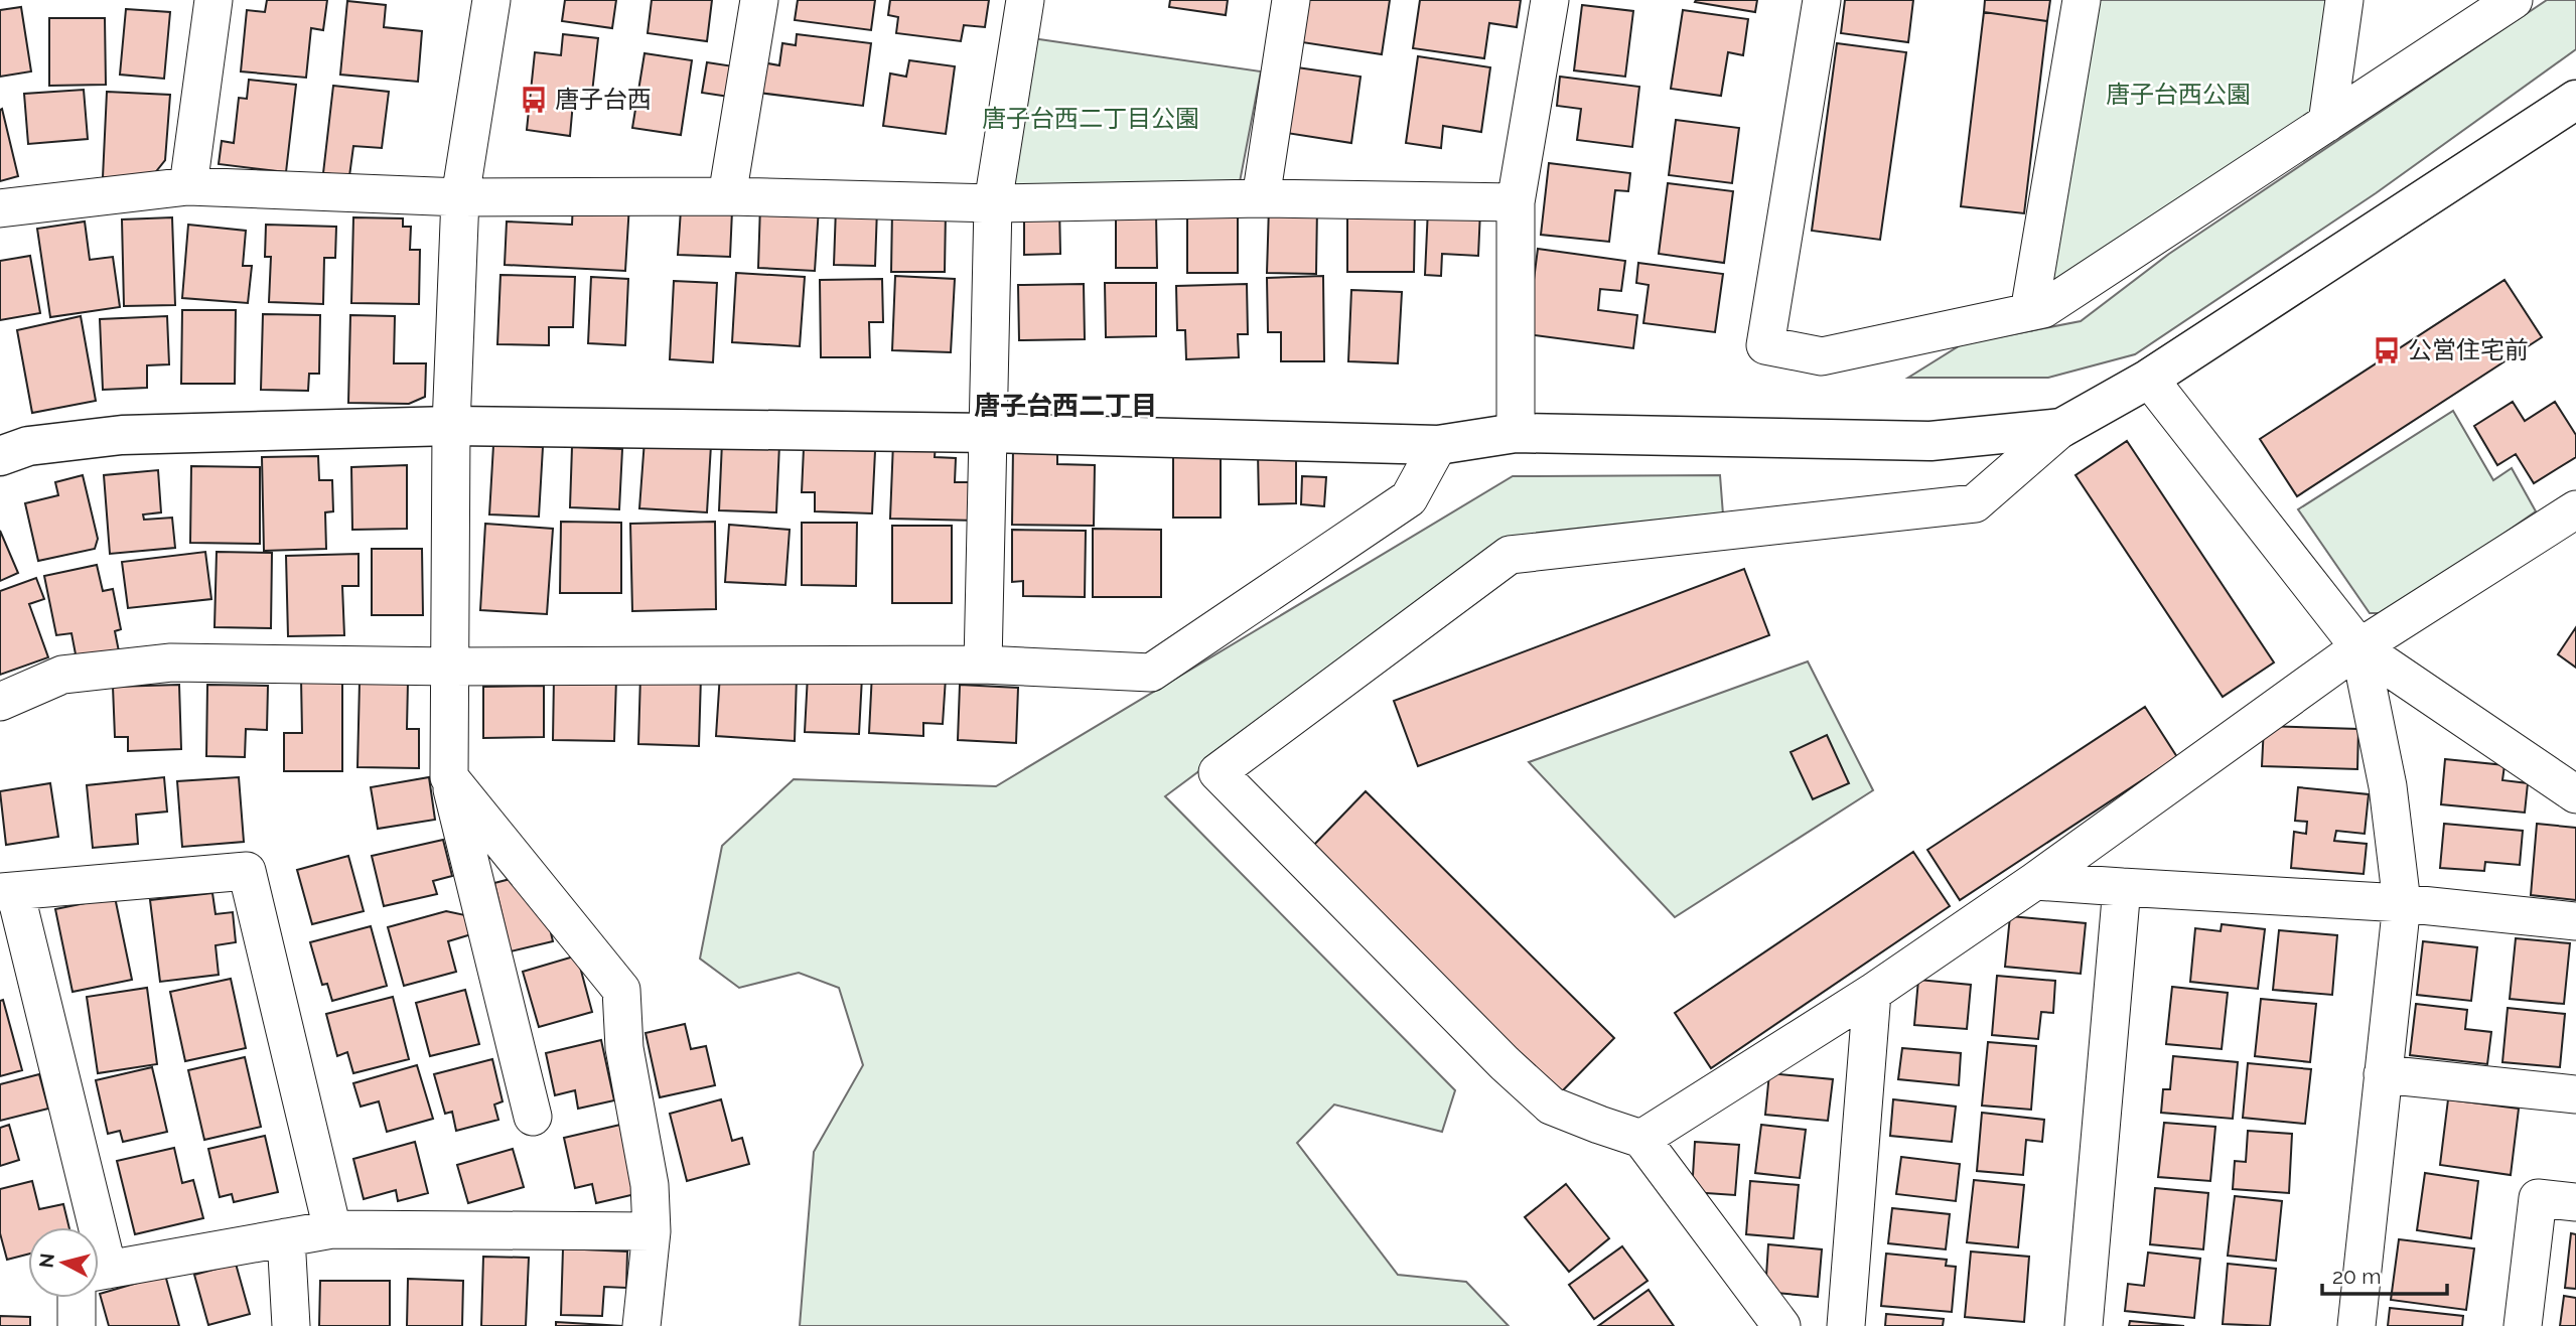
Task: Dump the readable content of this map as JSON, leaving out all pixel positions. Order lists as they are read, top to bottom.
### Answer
{
  "districts": ["唐子台西二丁目"],
  "parks": ["唐子台西公園", "唐子台西二丁目公園"],
  "places": {
    "bus stop": ["唐子台西", "公営住宅前"]
  },
  "scale_bar": "20 m",
  "north": "left"
}
